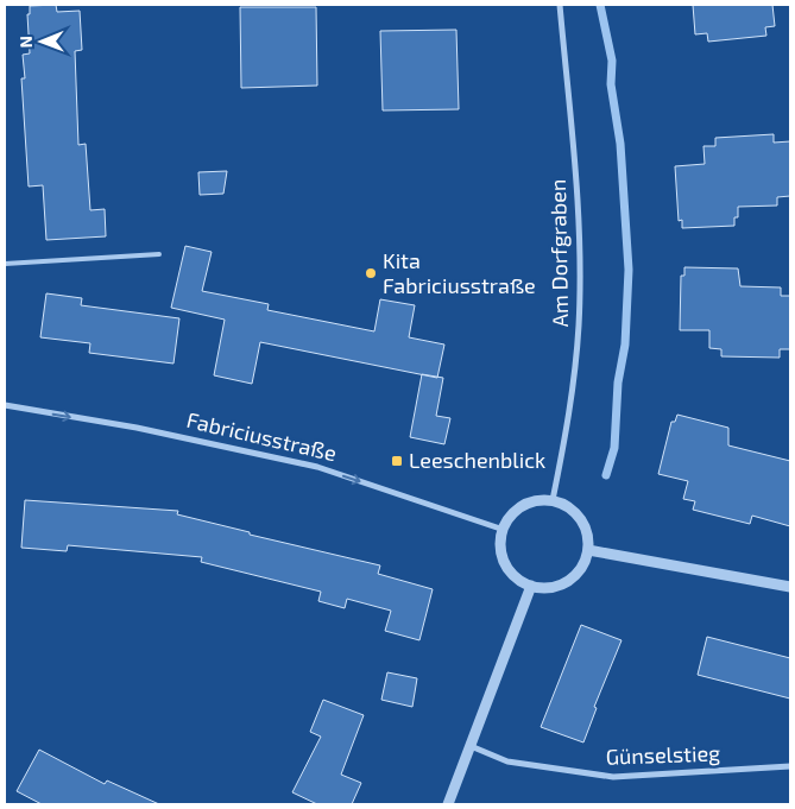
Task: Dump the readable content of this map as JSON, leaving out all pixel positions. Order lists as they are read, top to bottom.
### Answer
{
  "streets": {
    "street": ["Am Dorfgraben", "Fabriciusstraße", "Günselstieg"]
  },
  "crossings": [
    ["Am Dorfgraben", "Fabriciusstraße"]
  ],
  "one_way": ["Fabriciusstraße"],
  "places": {
    "other": ["Kita Fabriciusstraße"],
    "transit": ["Leeschenblick"]
  },
  "north": "left"
}
